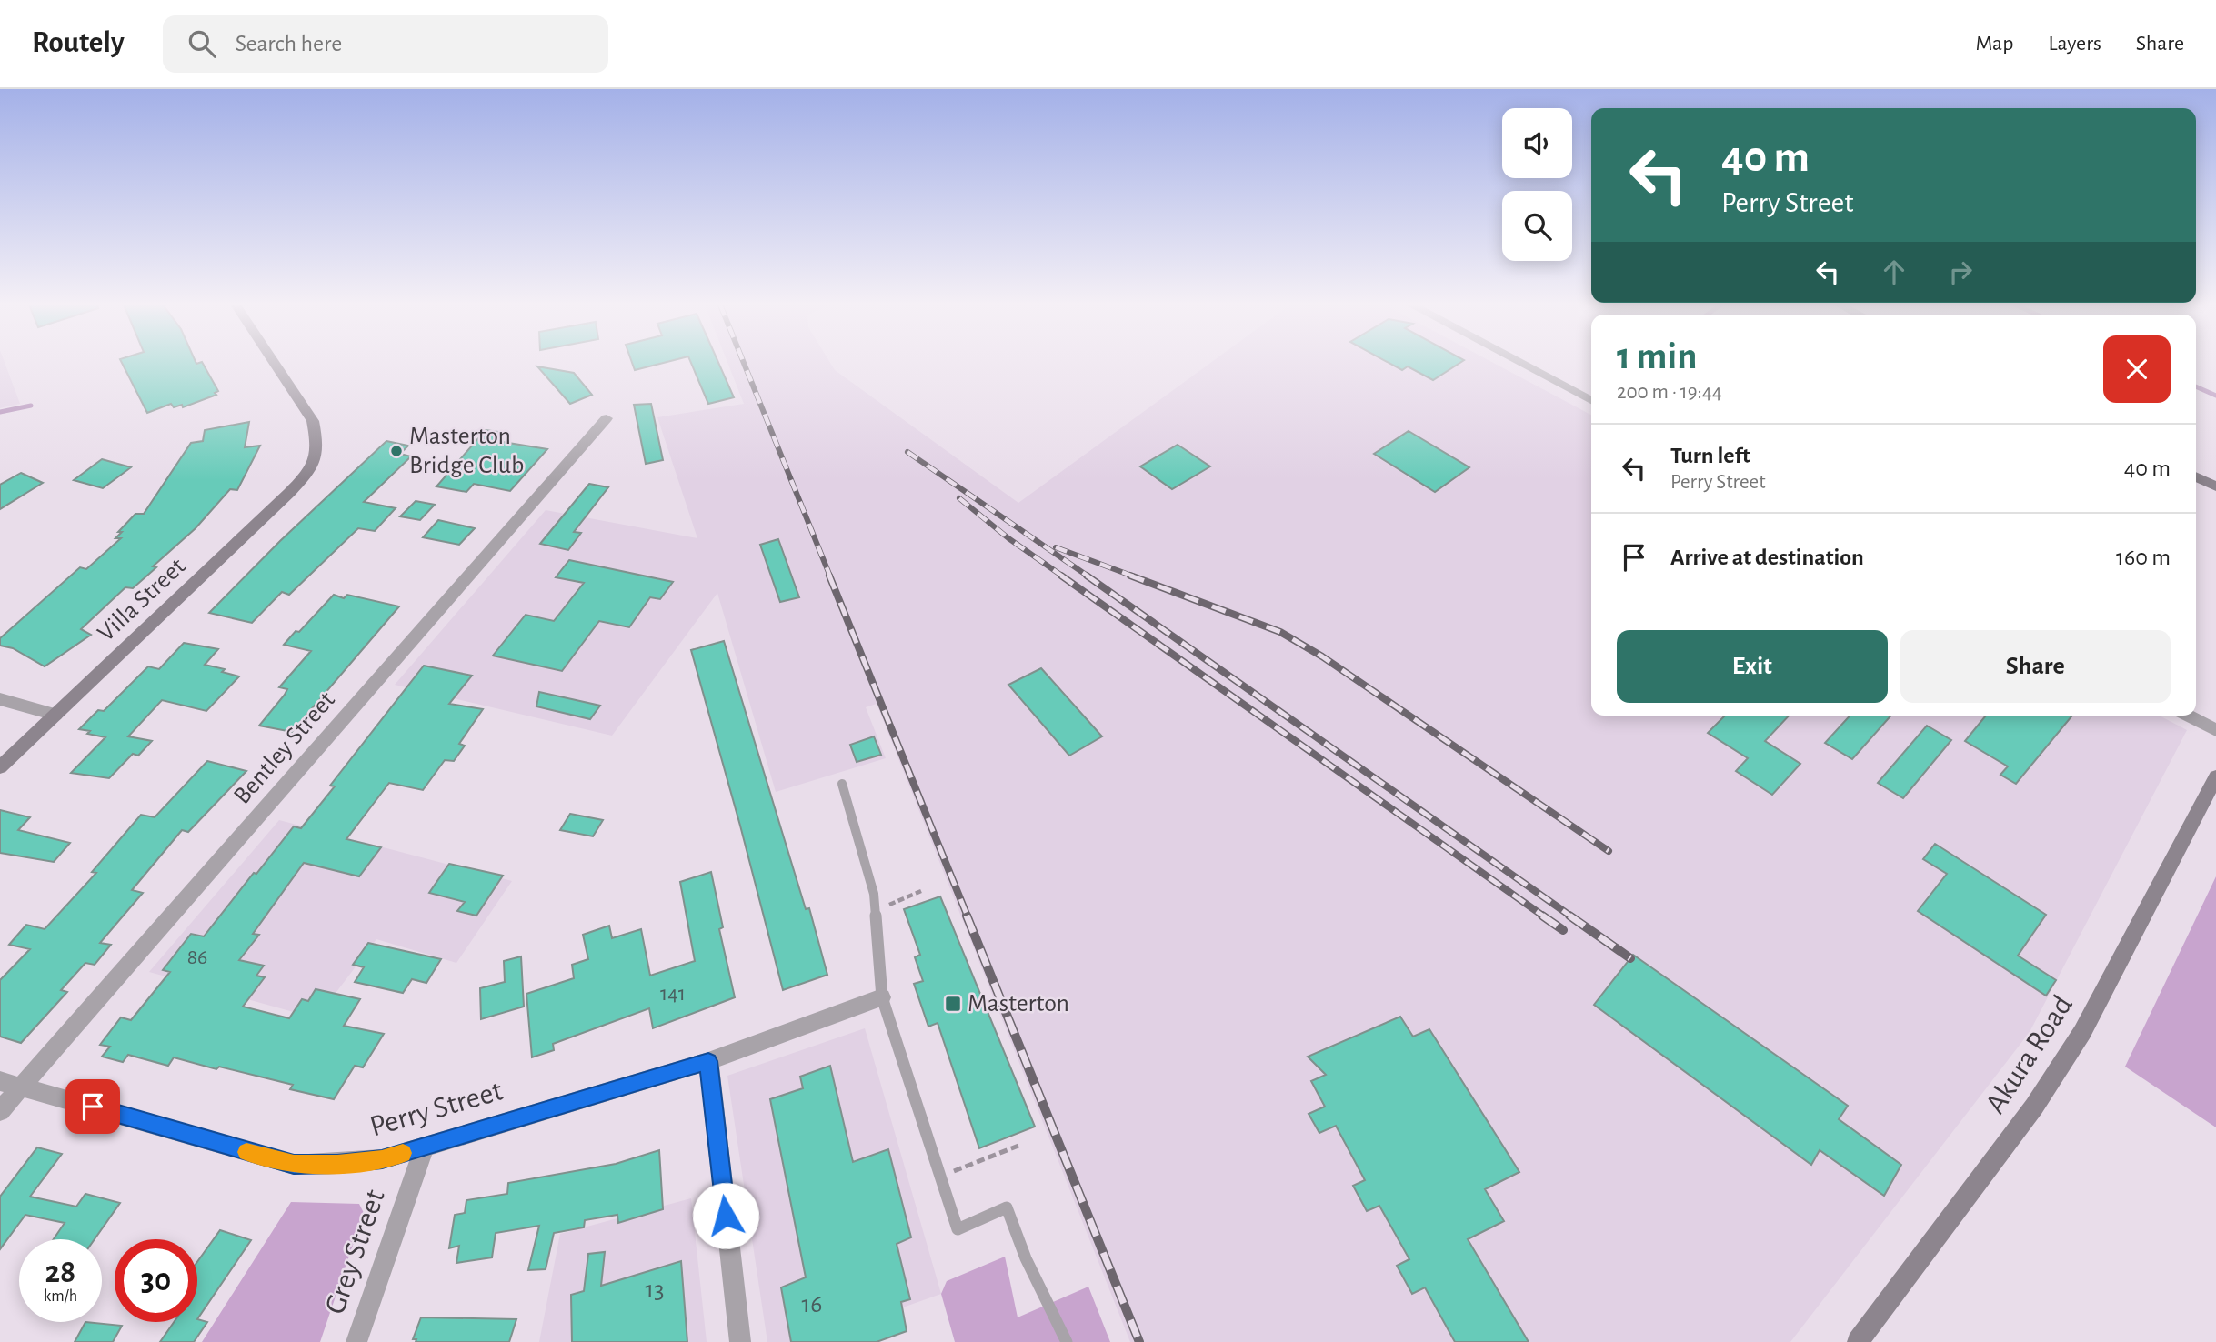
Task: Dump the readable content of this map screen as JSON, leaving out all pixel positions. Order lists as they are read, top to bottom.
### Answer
{
  "streets": {
    "street": [
      "Villa Street",
      "Bentley Street",
      "Akura Road",
      "Perry Street",
      "Grey Street"
    ]
  },
  "crossings": [
    ["Bentley Street", "Perry Street"],
    ["Perry Street", "Grey Street"]
  ],
  "places": {
    "other": ["Masterton Bridge Club"],
    "transit": ["Masterton"]
  },
  "house_numbers": [
    "86",
    "141",
    "13",
    "16"
  ],
  "page": {
    "header": "Routely",
    "search": "Search here",
    "nav": ["Map", "Layers", "Share"],
    "turn": ["40 m", "Perry Street"],
    "heading": ["1 min", "200 m · 19:44"],
    "list": [
      {
        "name": "Turn left",
        "note": "Perry Street",
        "value": "40 m"
      },
      {
        "name": "Arrive at destination",
        "value": "160 m"
      }
    ],
    "buttons": ["Exit", "Share"],
    "speed": "28 km/h",
    "limit": "30"
  }
}
